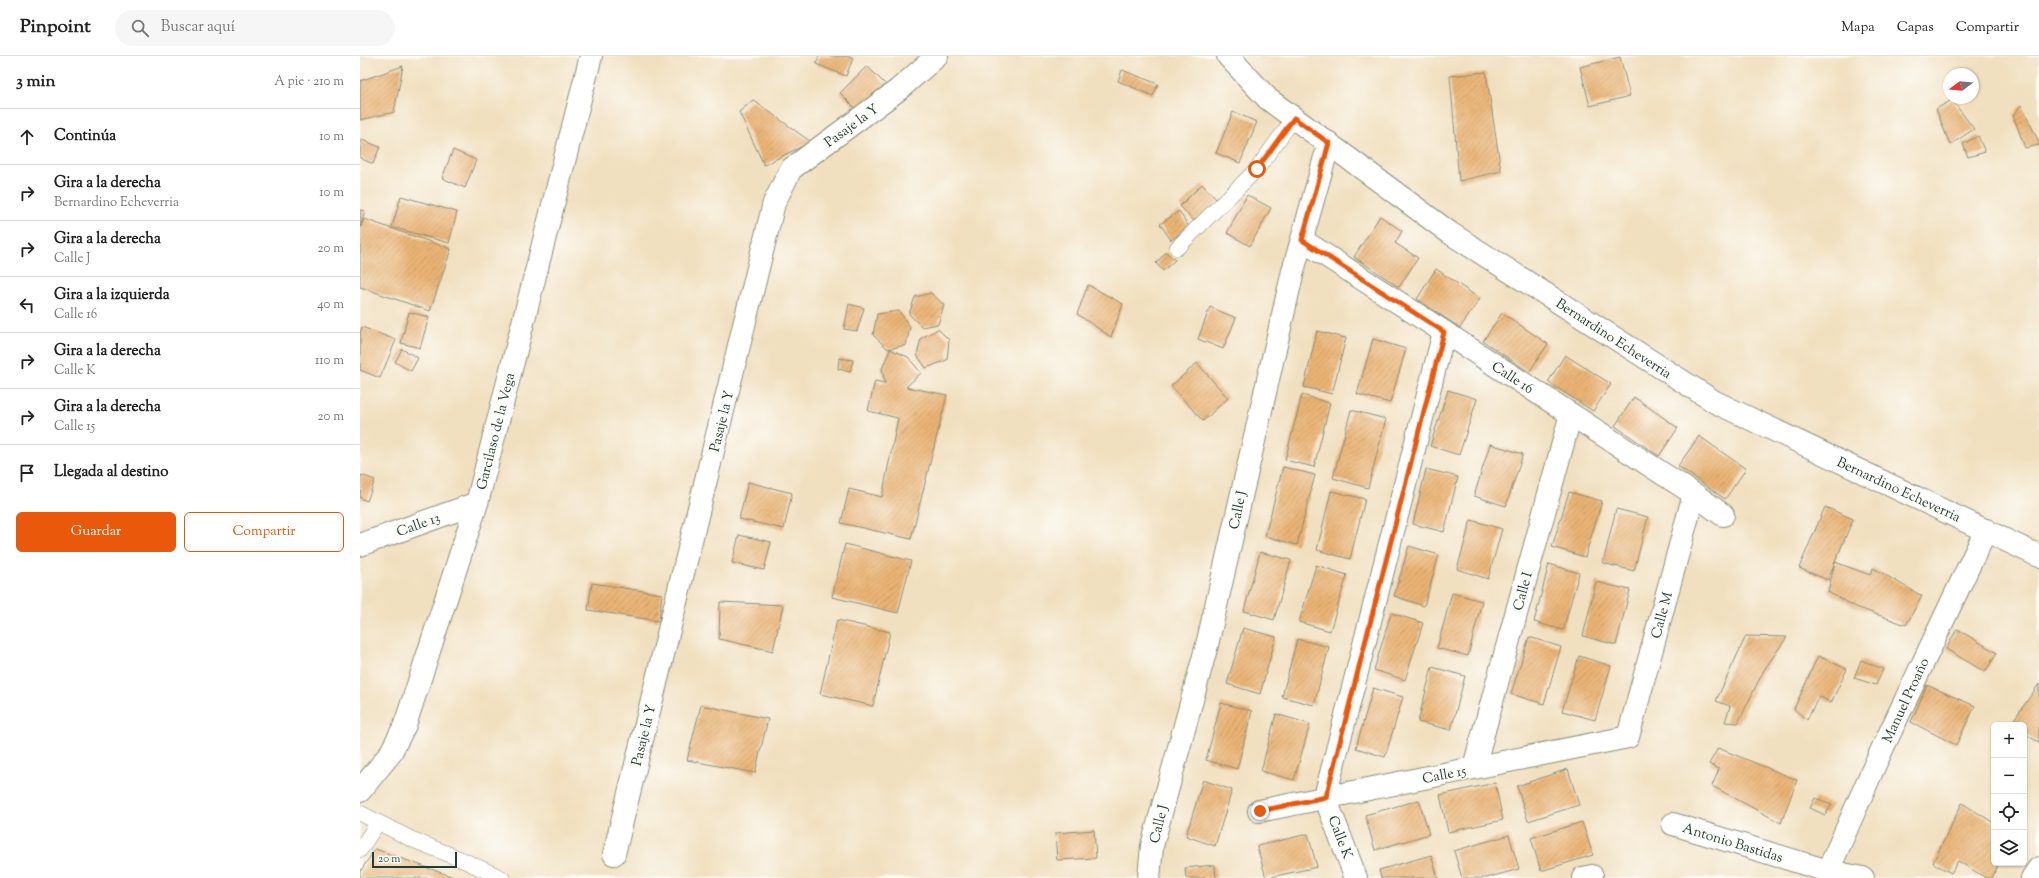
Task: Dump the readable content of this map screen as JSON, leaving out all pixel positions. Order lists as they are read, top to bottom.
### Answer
{
  "streets": {
    "street": [
      "Pasaje la Y",
      "Bernardino Echeverria",
      "Calle 16",
      "Garcilaso de la Vega",
      "Calle J",
      "Calle 13",
      "Calle I",
      "Calle M",
      "Manuel Proaño",
      "Calle 15",
      "Calle K",
      "Antonio Bastidas"
    ]
  },
  "crossings": [
    ["Bernardino Echeverria", "Calle J"],
    ["Bernardino Echeverria", "Manuel Proaño"],
    ["Calle 16", "Calle J"],
    ["Calle 16", "Calle I"],
    ["Calle 16", "Calle M"],
    ["Calle 16", "Calle K"],
    ["Garcilaso de la Vega", "Calle 13"],
    ["Calle I", "Calle 15"],
    ["Calle M", "Calle 15"],
    ["Manuel Proaño", "Antonio Bastidas"],
    ["Calle 15", "Calle K"]
  ],
  "scale_bar": "20 m",
  "north": "left",
  "page": {
    "header": "Pinpoint",
    "search": "Buscar aquí",
    "nav": ["Mapa", "Capas", "Compartir"],
    "heading": ["3 min", "A pie · 210 m"],
    "list": [
      ["Continúa", "10 m"],
      ["Gira a la derecha", "Bernardino Echeverria", "10 m"],
      ["Gira a la derecha", "Calle J", "20 m"],
      ["Gira a la izquierda", "Calle 16", "40 m"],
      ["Gira a la derecha", "Calle K", "110 m"],
      ["Gira a la derecha", "Calle 15", "20 m"],
      "Llegada al destino"
    ],
    "buttons": ["Guardar", "Compartir"],
    "map_buttons": ["+", "−"],
    "scale": "20 m"
  }
}
